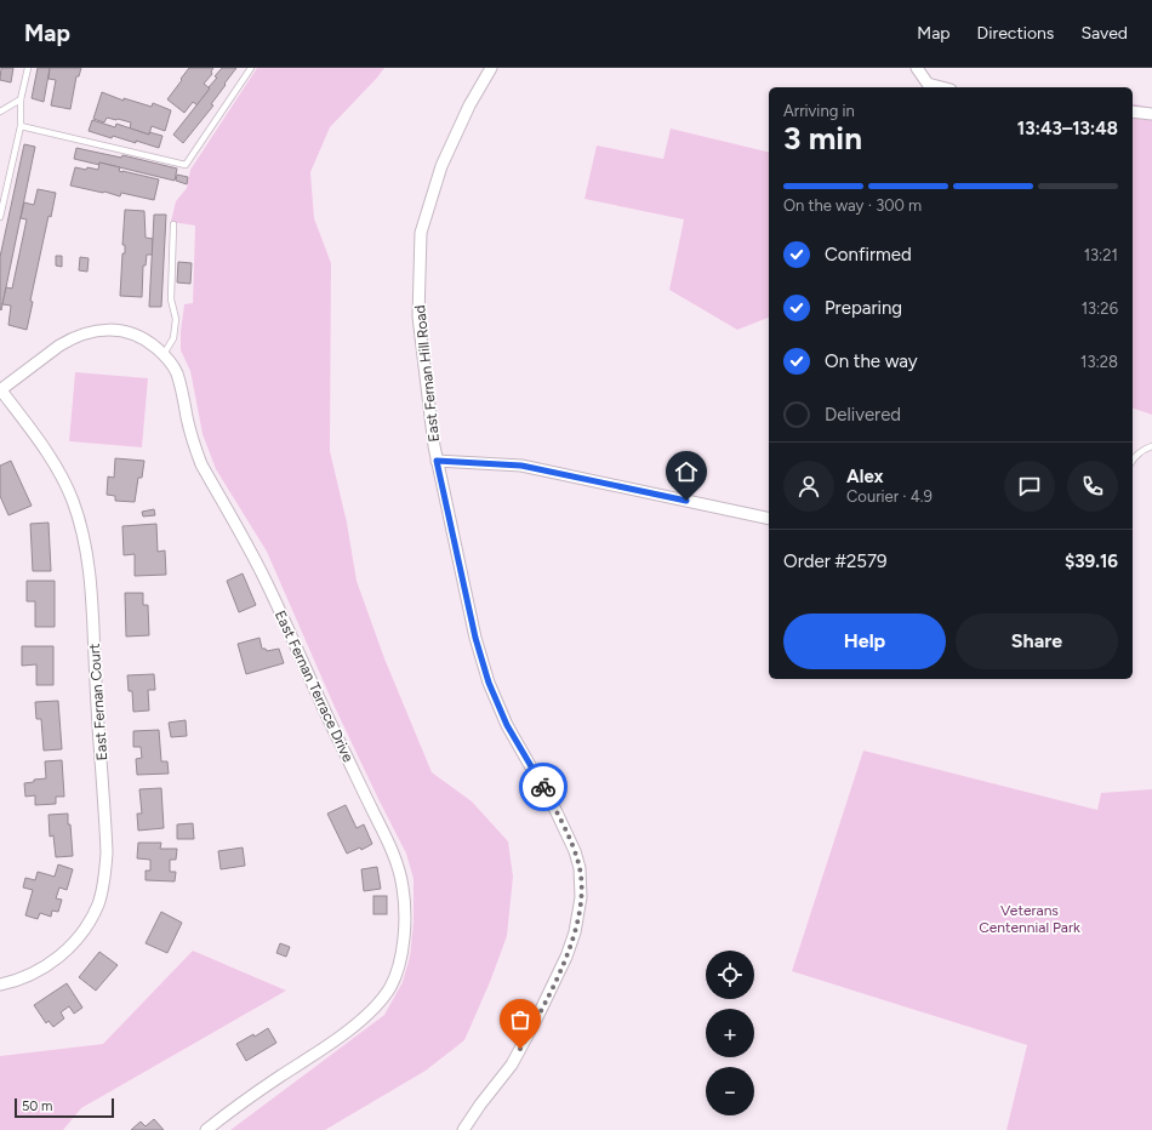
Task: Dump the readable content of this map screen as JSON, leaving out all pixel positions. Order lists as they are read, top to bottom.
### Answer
{
  "streets": {
    "street": ["East Fernan Hill Road", "East Fernan Terrace Drive", "East Fernan Court"]
  },
  "crossings": [
    ["East Fernan Terrace Drive", "East Fernan Court"]
  ],
  "parks": ["Veterans Centennial Park"],
  "scale_bar": "50 m",
  "page": {
    "header": "Map",
    "nav": ["Map", "Directions", "Saved"],
    "heading": ["3 min", "Arriving in", "13:43–13:48"],
    "panel": [
      "Alex",
      "Courier · 4.9",
      "Order #2579",
      "$39.16"
    ],
    "bar": "On the way · 300 m",
    "list": [
      ["Confirmed", "13:21"],
      ["Preparing", "13:26"],
      ["On the way", "13:28"],
      "Delivered"
    ],
    "buttons": ["Help", "Share"],
    "map_buttons": ["+", "−"],
    "scale": "50 m"
  }
}
